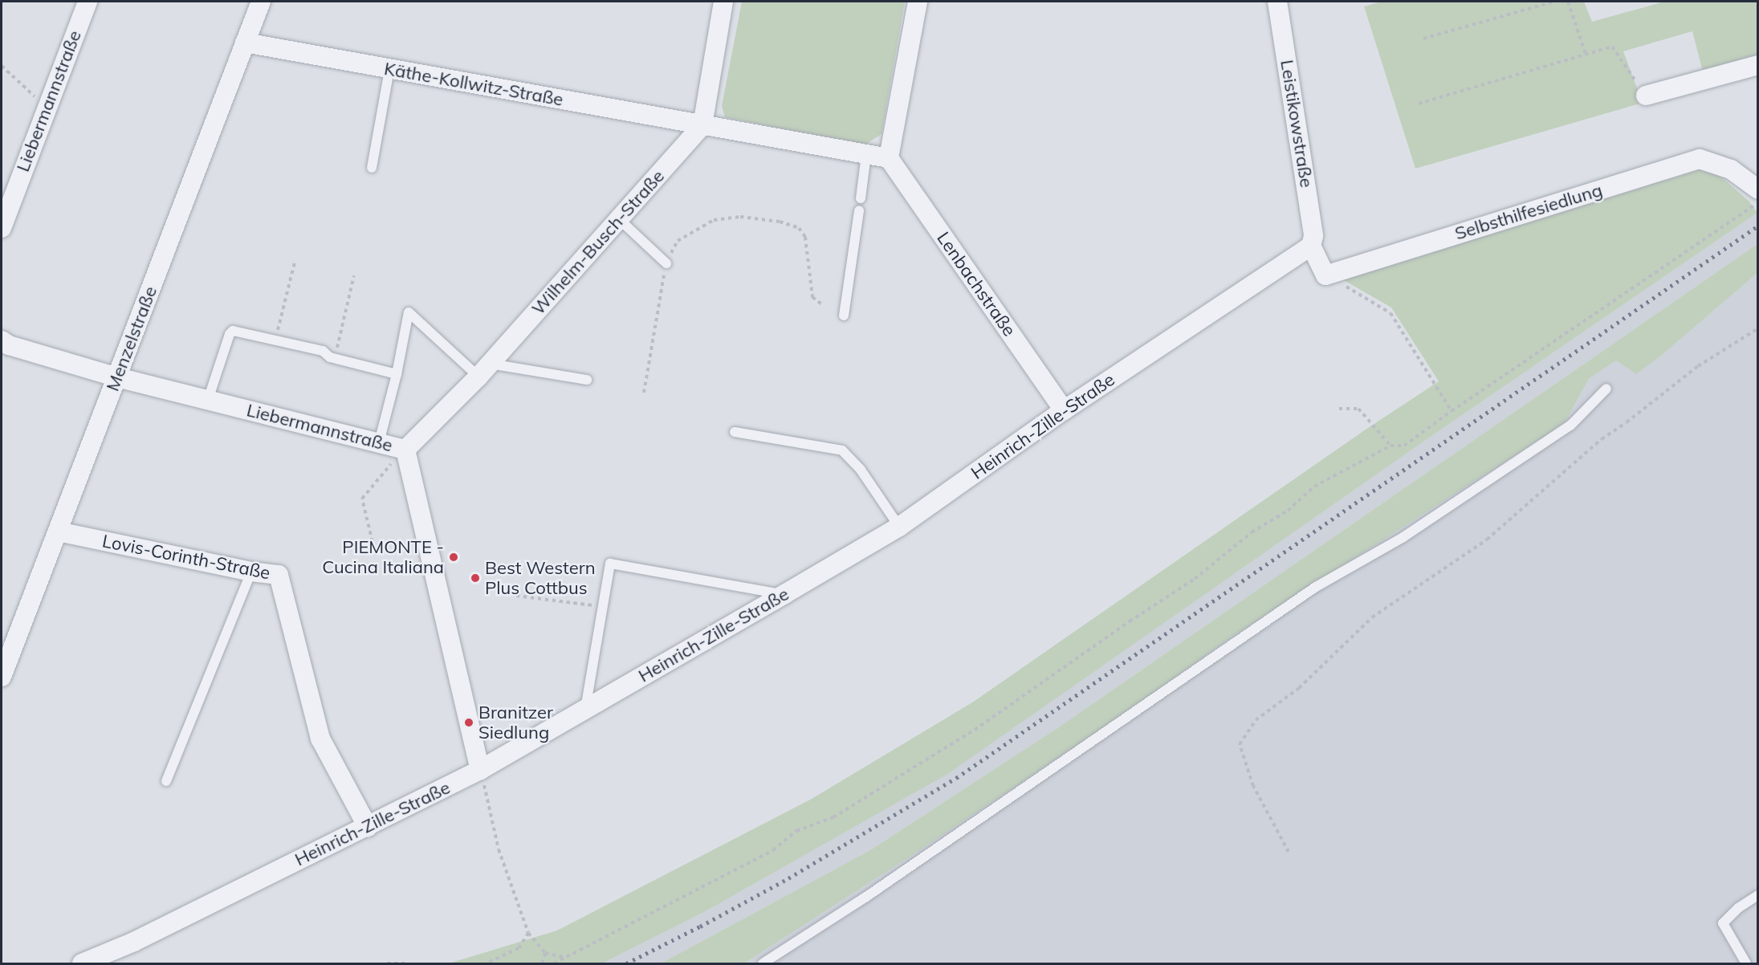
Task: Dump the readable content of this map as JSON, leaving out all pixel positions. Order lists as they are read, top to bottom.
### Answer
{
  "streets": {
    "street": [
      "Käthe-Kollwitz-Straße",
      "Liebermannstraße",
      "Leistikowstraße",
      "Selbsthilfesiedlung",
      "Wilhelm-Busch-Straße",
      "Lenbachstraße",
      "Menzelstraße",
      "Heinrich-Zille-Straße",
      "Lovis-Corinth-Straße"
    ]
  },
  "crossings": [
    ["Käthe-Kollwitz-Straße", "Wilhelm-Busch-Straße"],
    ["Käthe-Kollwitz-Straße", "Menzelstraße"],
    ["Liebermannstraße", "Wilhelm-Busch-Straße"],
    ["Liebermannstraße", "Menzelstraße"],
    ["Liebermannstraße", "Heinrich-Zille-Straße"],
    ["Leistikowstraße", "Heinrich-Zille-Straße"],
    ["Lenbachstraße", "Heinrich-Zille-Straße"],
    ["Menzelstraße", "Lovis-Corinth-Straße"],
    ["Heinrich-Zille-Straße", "Lovis-Corinth-Straße"]
  ],
  "places": ["PIEMONTE - Cucina Italiana", "Best Western Plus Cottbus", "Branitzer Siedlung"]
}
